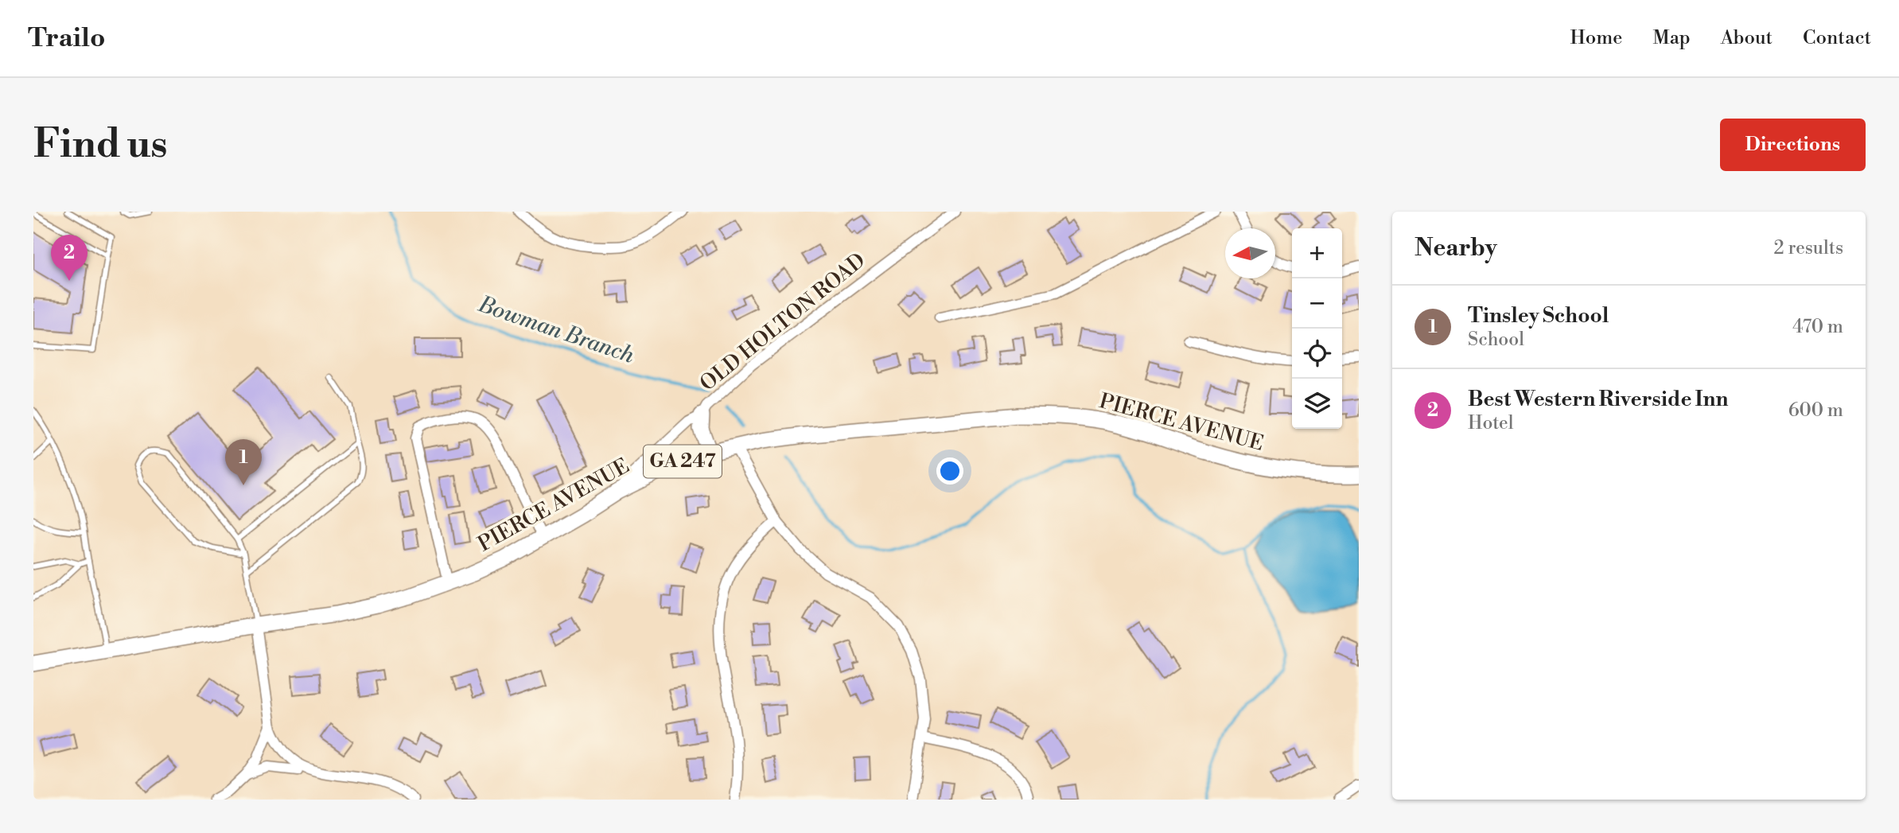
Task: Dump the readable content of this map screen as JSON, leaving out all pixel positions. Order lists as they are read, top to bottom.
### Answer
{
  "streets": {
    "main road": ["PIERCE AVENUE", "GA 247"],
    "street": ["OLD HOLTON ROAD"]
  },
  "crossings": [
    ["OLD HOLTON ROAD", "PIERCE AVENUE"]
  ],
  "water": ["Bowman Branch"],
  "north": "left",
  "page": {
    "header": "Trailo",
    "nav": [
      "Home",
      "Map",
      "About",
      "Contact"
    ],
    "buttons": "Directions",
    "title": "Find us",
    "heading": ["Nearby", "2 results"],
    "map_buttons": ["+", "−"],
    "pins": ["2", "1"],
    "list": [
      {
        "mark": "1",
        "name": "Tinsley School",
        "note": "School",
        "value": "470 m"
      },
      {
        "mark": "2",
        "name": "Best Western Riverside Inn",
        "note": "Hotel",
        "value": "600 m"
      }
    ]
  }
}
